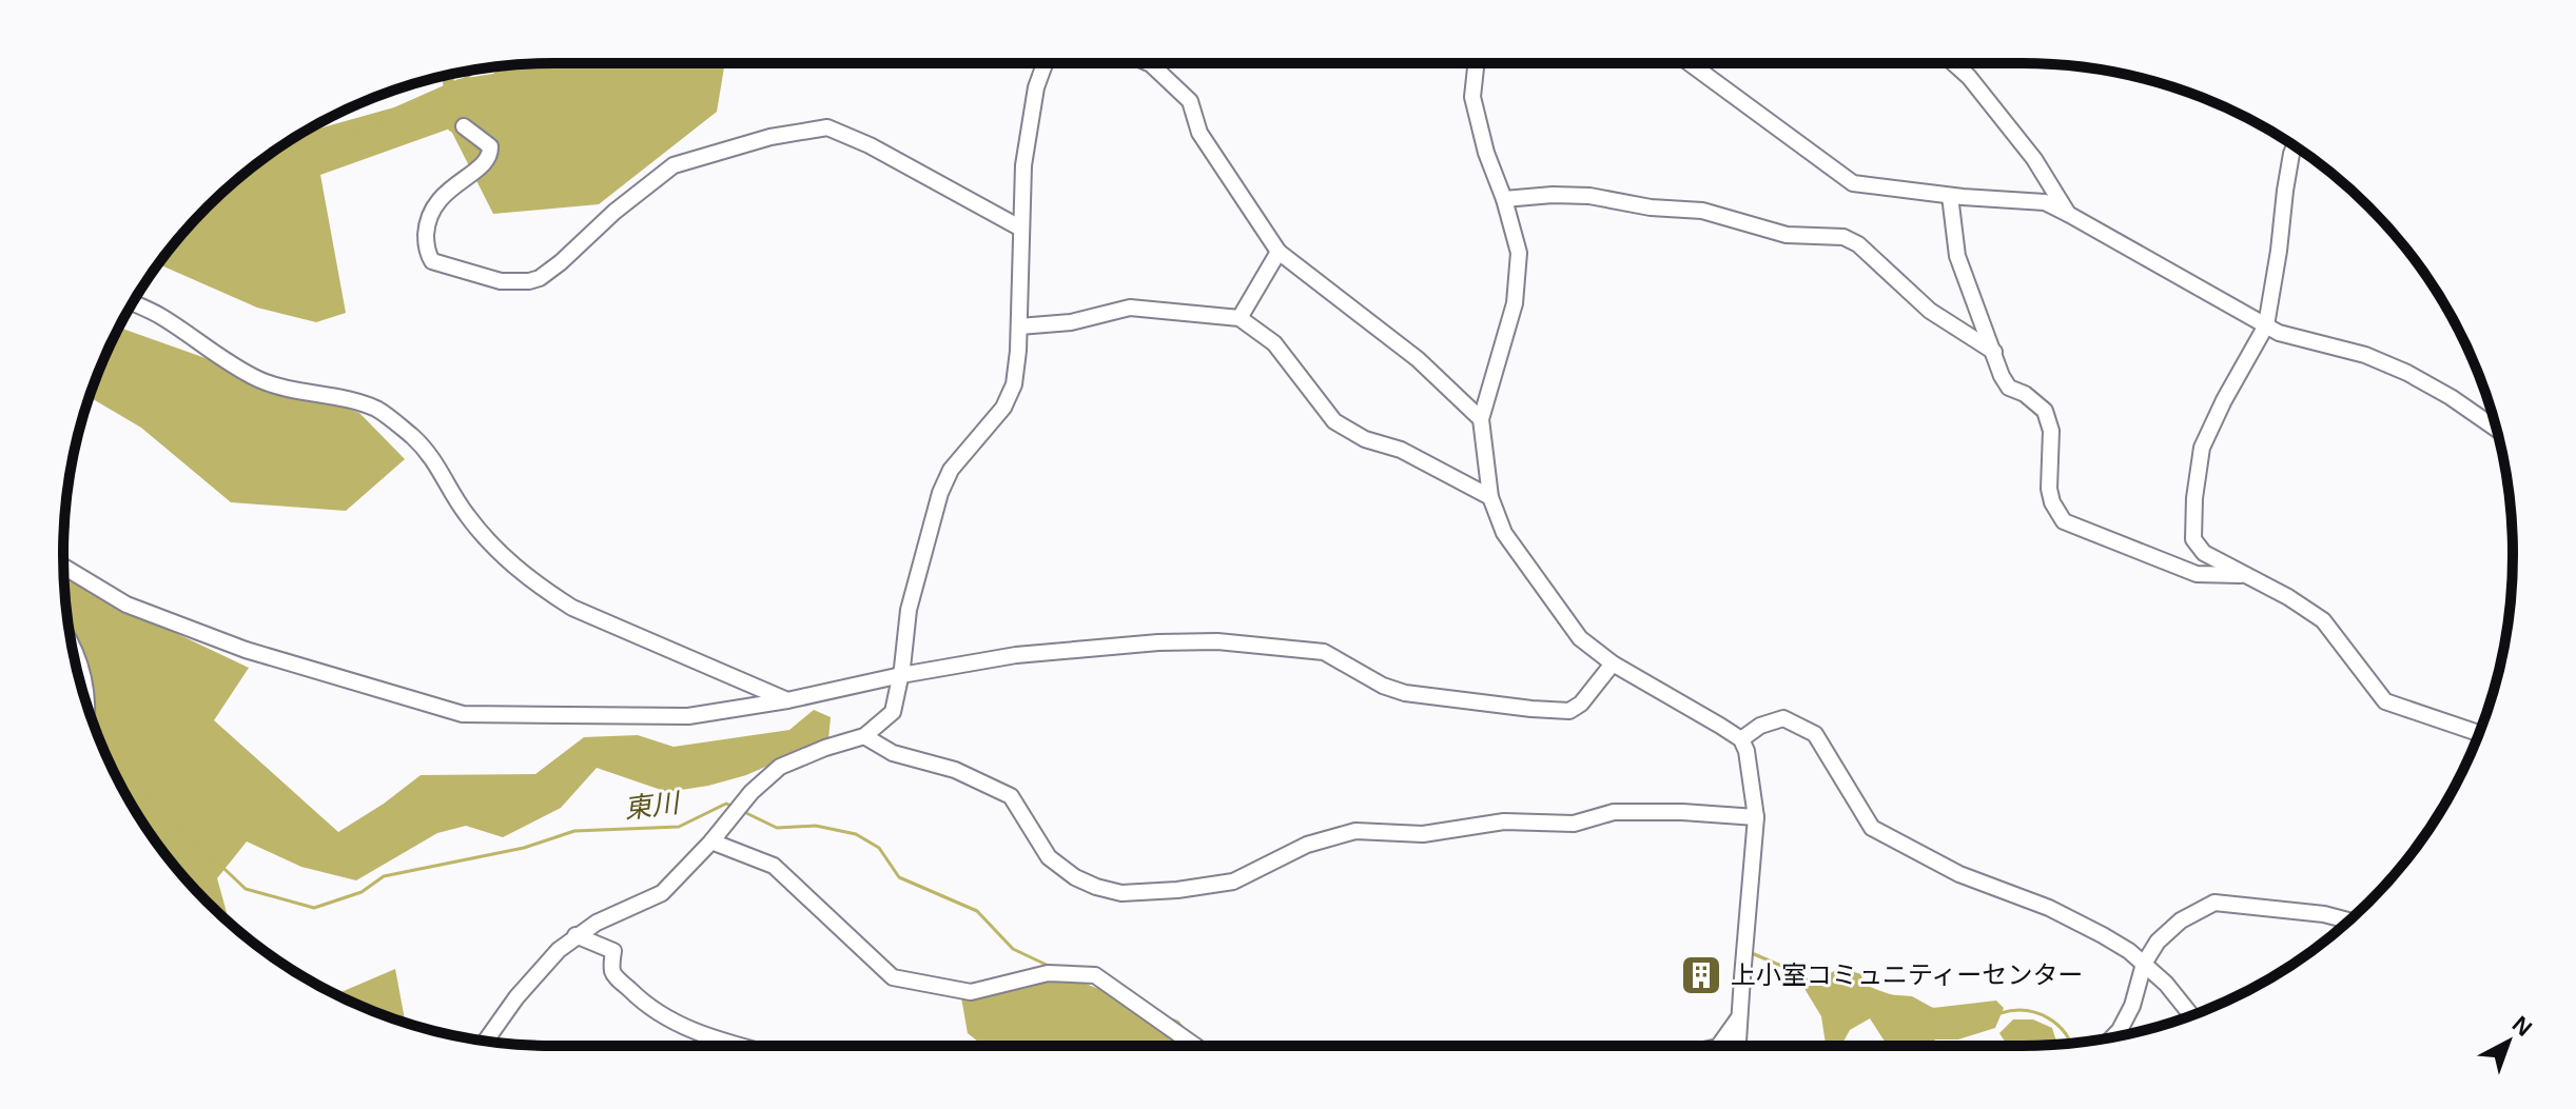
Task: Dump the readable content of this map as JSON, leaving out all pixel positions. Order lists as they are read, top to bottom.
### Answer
{
  "water": ["東川"],
  "places": {
    "building": ["上小室コミュニティーセンター"]
  },
  "north": "top right"
}
